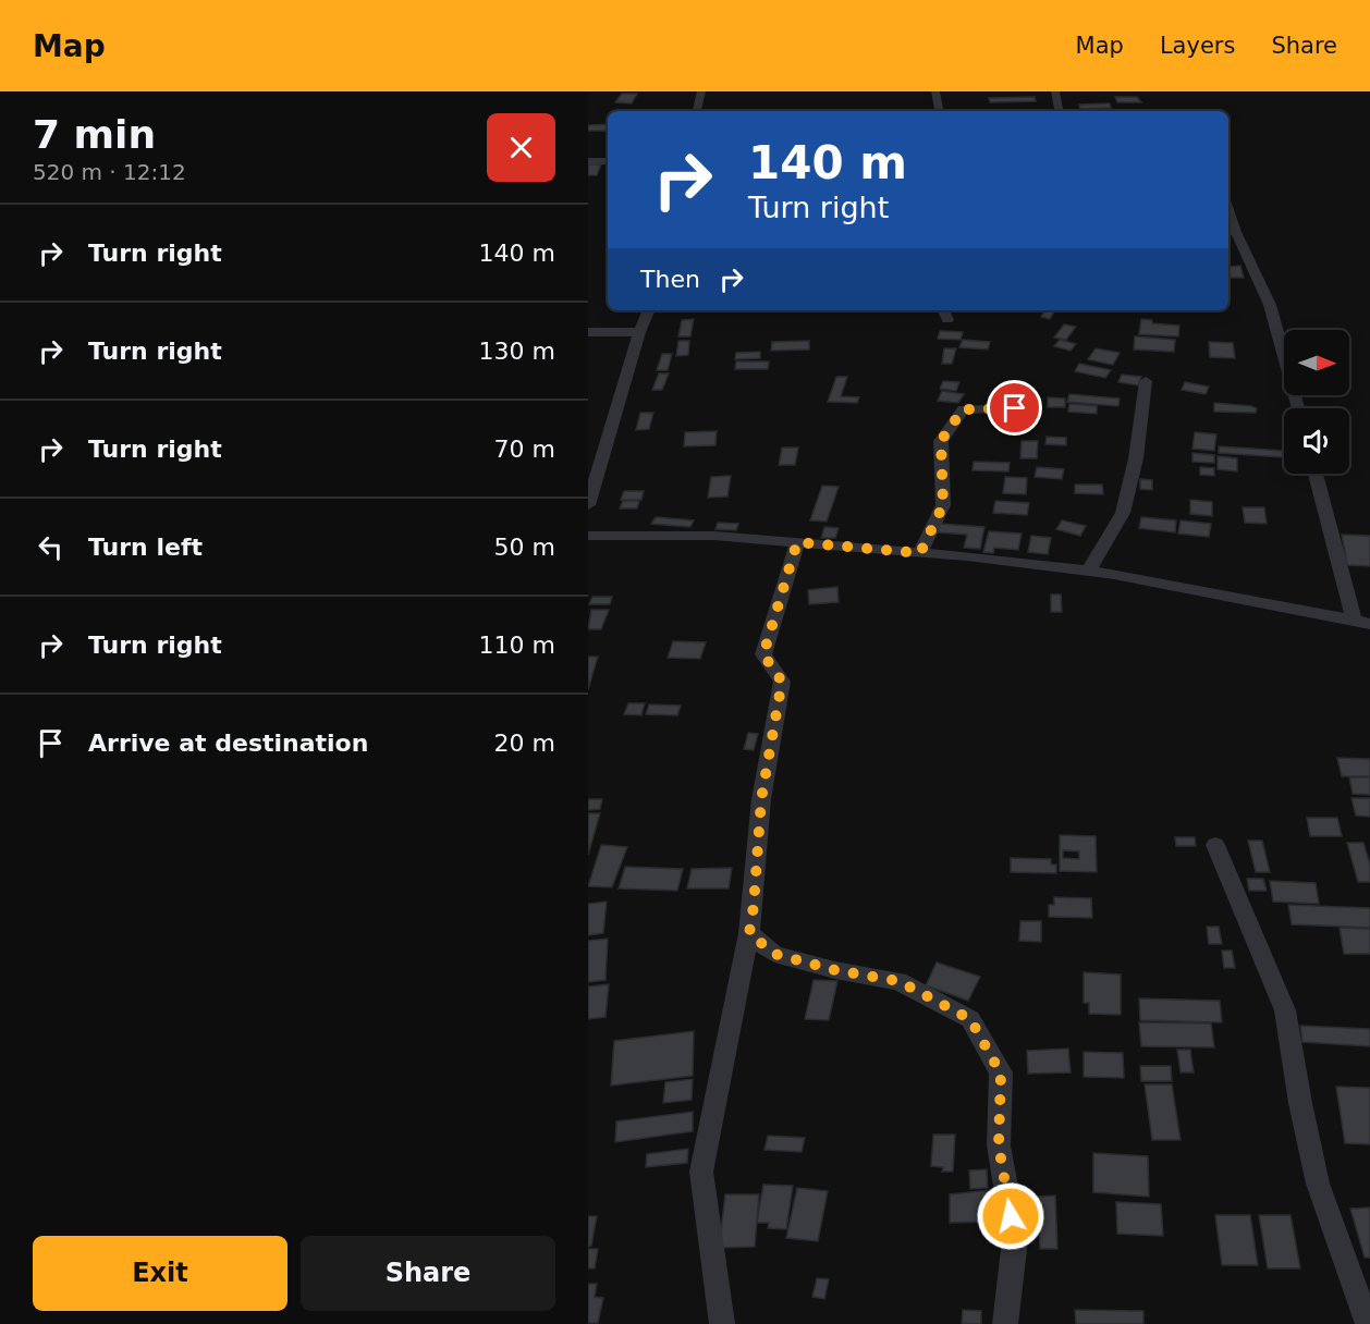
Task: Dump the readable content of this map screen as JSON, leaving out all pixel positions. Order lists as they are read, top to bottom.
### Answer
{
  "north": "right",
  "page": {
    "header": "Map",
    "nav": ["Map", "Layers", "Share"],
    "heading": ["7 min", "520 m · 12:12"],
    "turn": ["140 m", "Turn right"],
    "list": [
      {
        "name": "Turn right",
        "value": "140 m"
      },
      {
        "name": "Turn right",
        "value": "130 m"
      },
      {
        "name": "Turn right",
        "value": "70 m"
      },
      {
        "name": "Turn left",
        "value": "50 m"
      },
      {
        "name": "Turn right",
        "value": "110 m"
      },
      {
        "name": "Arrive at destination",
        "value": "20 m"
      }
    ],
    "then": "Then",
    "buttons": ["Exit", "Share"]
  }
}
